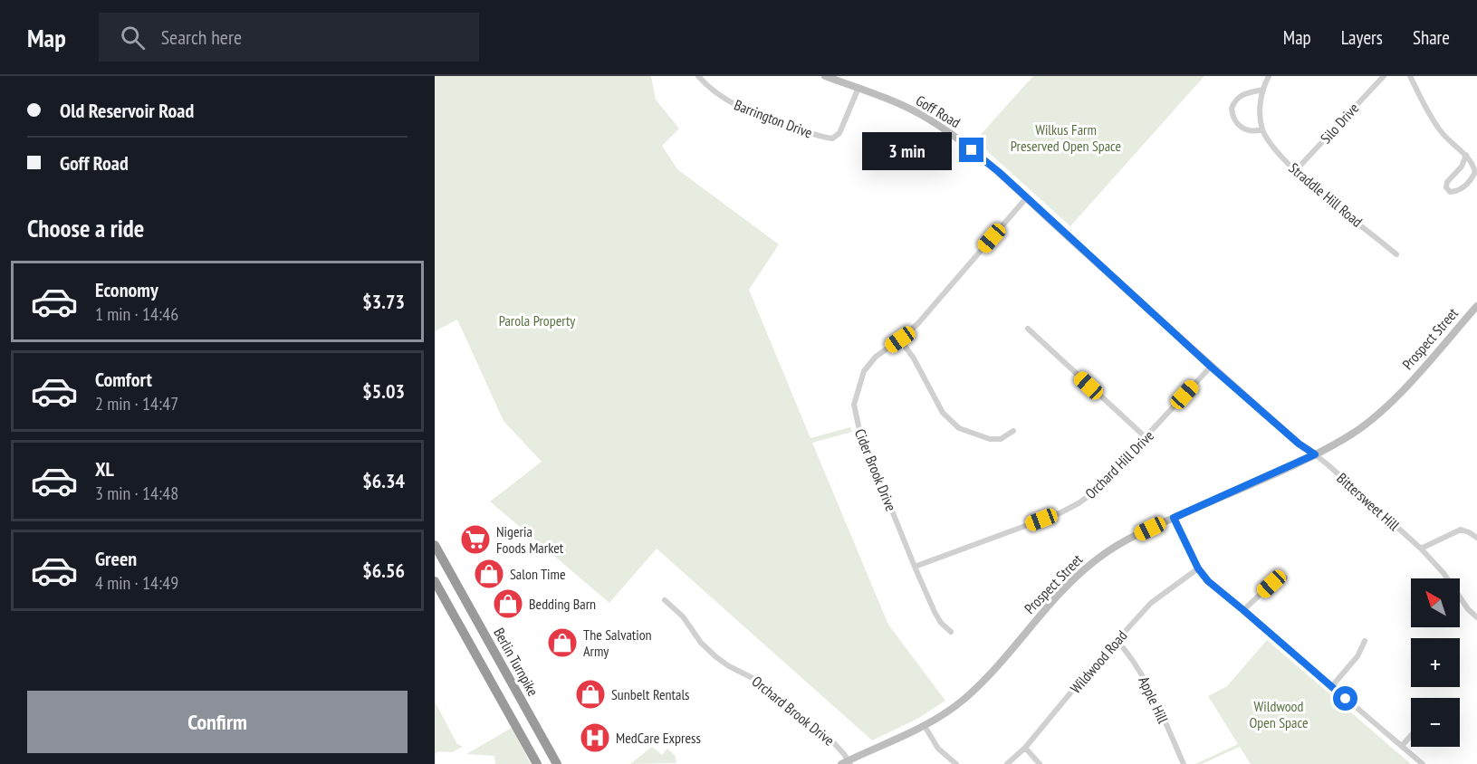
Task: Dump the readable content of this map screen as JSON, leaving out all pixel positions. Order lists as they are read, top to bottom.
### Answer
{
  "streets": {
    "highway": ["Berlin Turnpike"],
    "main road": ["Goff Road", "Prospect Street"],
    "street": [
      "Barrington Drive",
      "Silo Drive",
      "Straddle Hill Road",
      "Orchard Hill Drive",
      "Cider Brook Drive",
      "Bittersweet Hill",
      "Wildwood Road",
      "Apple Hill",
      "Orchard Brook Drive"
    ]
  },
  "crossings": [
    ["Goff Road", "Barrington Drive"],
    ["Goff Road", "Prospect Street"],
    ["Goff Road", "Orchard Hill Drive"],
    ["Goff Road", "Cider Brook Drive"],
    ["Goff Road", "Bittersweet Hill"],
    ["Silo Drive", "Straddle Hill Road"],
    ["Prospect Street", "Bittersweet Hill"],
    ["Prospect Street", "Orchard Brook Drive"],
    ["Orchard Hill Drive", "Cider Brook Drive"],
    ["Wildwood Road", "Apple Hill"]
  ],
  "parks": ["Wilkus Farm Preserved Open Space", "Parola Property", "Wildwood Open Space"],
  "places": {
    "supermarket": ["Nigeria Foods Market"],
    "shop": [
      "Salon Time",
      "Bedding Barn",
      "The Salvation Army",
      "Sunbelt Rentals"
    ],
    "hospital": ["MedCare Express"]
  },
  "north": "top left",
  "page": {
    "header": "Map",
    "search": "Search here",
    "nav": ["Map", "Layers", "Share"],
    "banner": ["Old Reservoir Road", "Goff Road"],
    "bubble": "3 min",
    "heading": "Choose a ride",
    "list": [
      {
        "name": "Economy",
        "note": "1 min · 14:46",
        "value": "$3.73"
      },
      {
        "name": "Comfort",
        "note": "2 min · 14:47",
        "value": "$5.03"
      },
      {
        "name": "XL",
        "note": "3 min · 14:48",
        "value": "$6.34"
      },
      {
        "name": "Green",
        "note": "4 min · 14:49",
        "value": "$6.56"
      }
    ],
    "map_buttons": ["+", "−"],
    "buttons": "Confirm"
  }
}
